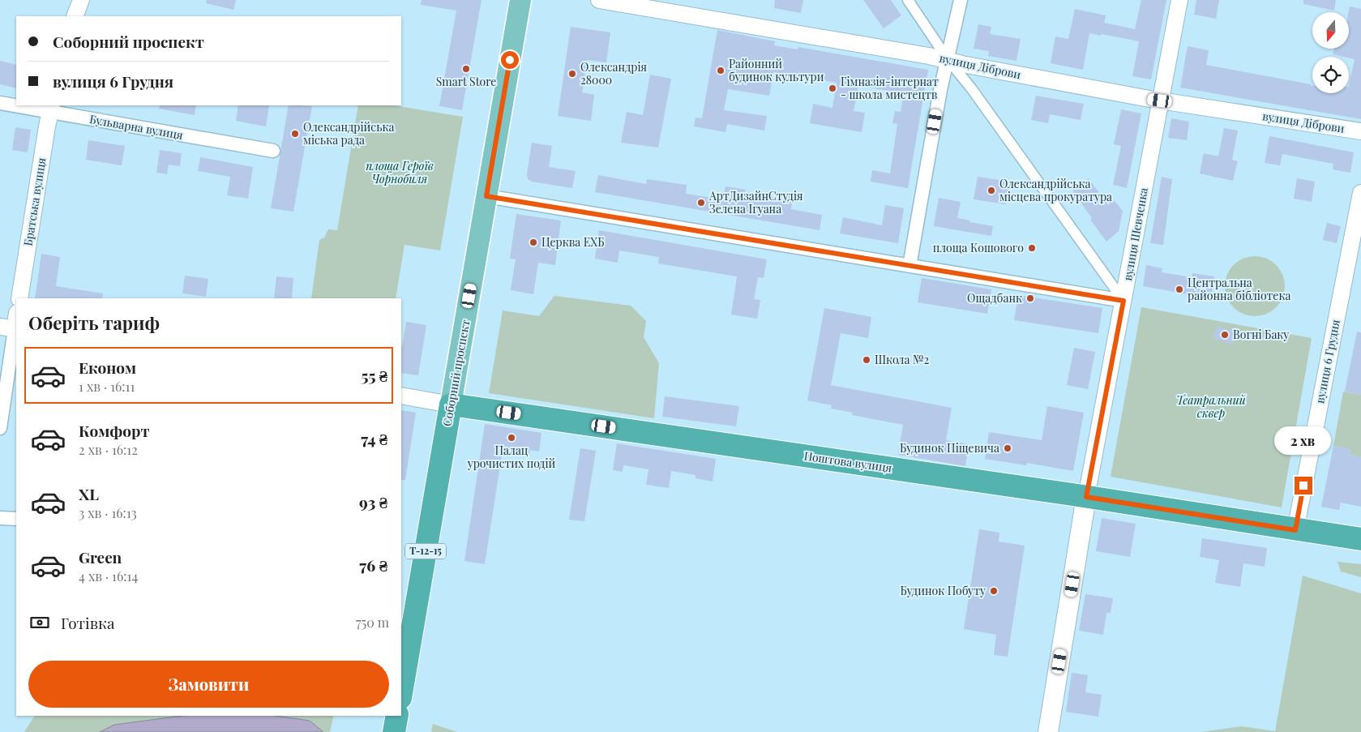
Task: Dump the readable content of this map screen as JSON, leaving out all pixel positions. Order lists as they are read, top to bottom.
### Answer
{
  "streets": {
    "highway": ["Соборний проспект", "Поштова вулиця", "Т-12-15"],
    "main road": ["вулиця Шевченка"],
    "street": [
      "вулиця Діброви",
      "Бульварна вулиця",
      "Братська вулиця",
      "вулиця 6 Грудня"
    ]
  },
  "crossings": [
    ["вулиця Діброви", "вулиця Шевченка"],
    ["Бульварна вулиця", "Братська вулиця"],
    ["вулиця Шевченка", "Поштова вулиця"],
    ["вулиця 6 Грудня", "Поштова вулиця"],
    ["Соборний проспект", "Поштова вулиця"]
  ],
  "parks": ["площа Героїв Чорнобиля", "Театральний сквер"],
  "places": [
    "Smart Store",
    "Районний будинок культури",
    "Олександрія 28000",
    "Гімназія-інтернат - школа мистецтв",
    "Олександрійська міська рада",
    "Олександрійська місцева прокуратура",
    "АртДизайнСтудія Зелена Ігуана",
    "Церква ЕХБ",
    "площа Кошового",
    "Центральна районна бібліотека",
    "Ощадбанк",
    "Вогні Баку",
    "Школа №2",
    "Палац урочистих подій",
    "Будинок Піщевича",
    "Будинок Побуту"
  ],
  "north": "bottom",
  "page": {
    "banner": ["Соборний проспект", "вулиця 6 Грудня"],
    "heading": "Оберіть тариф",
    "list": [
      {
        "name": "Економ",
        "note": "1 хв · 16:11",
        "value": "55 ₴"
      },
      {
        "name": "Комфорт",
        "note": "2 хв · 16:12",
        "value": "74 ₴"
      },
      {
        "name": "XL",
        "note": "3 хв · 16:13",
        "value": "93 ₴"
      },
      {
        "name": "Green",
        "note": "4 хв · 16:14",
        "value": "76 ₴"
      }
    ],
    "bubble": "2 хв",
    "pay": ["Готівка", "750 m"],
    "buttons": "Замовити"
  }
}
